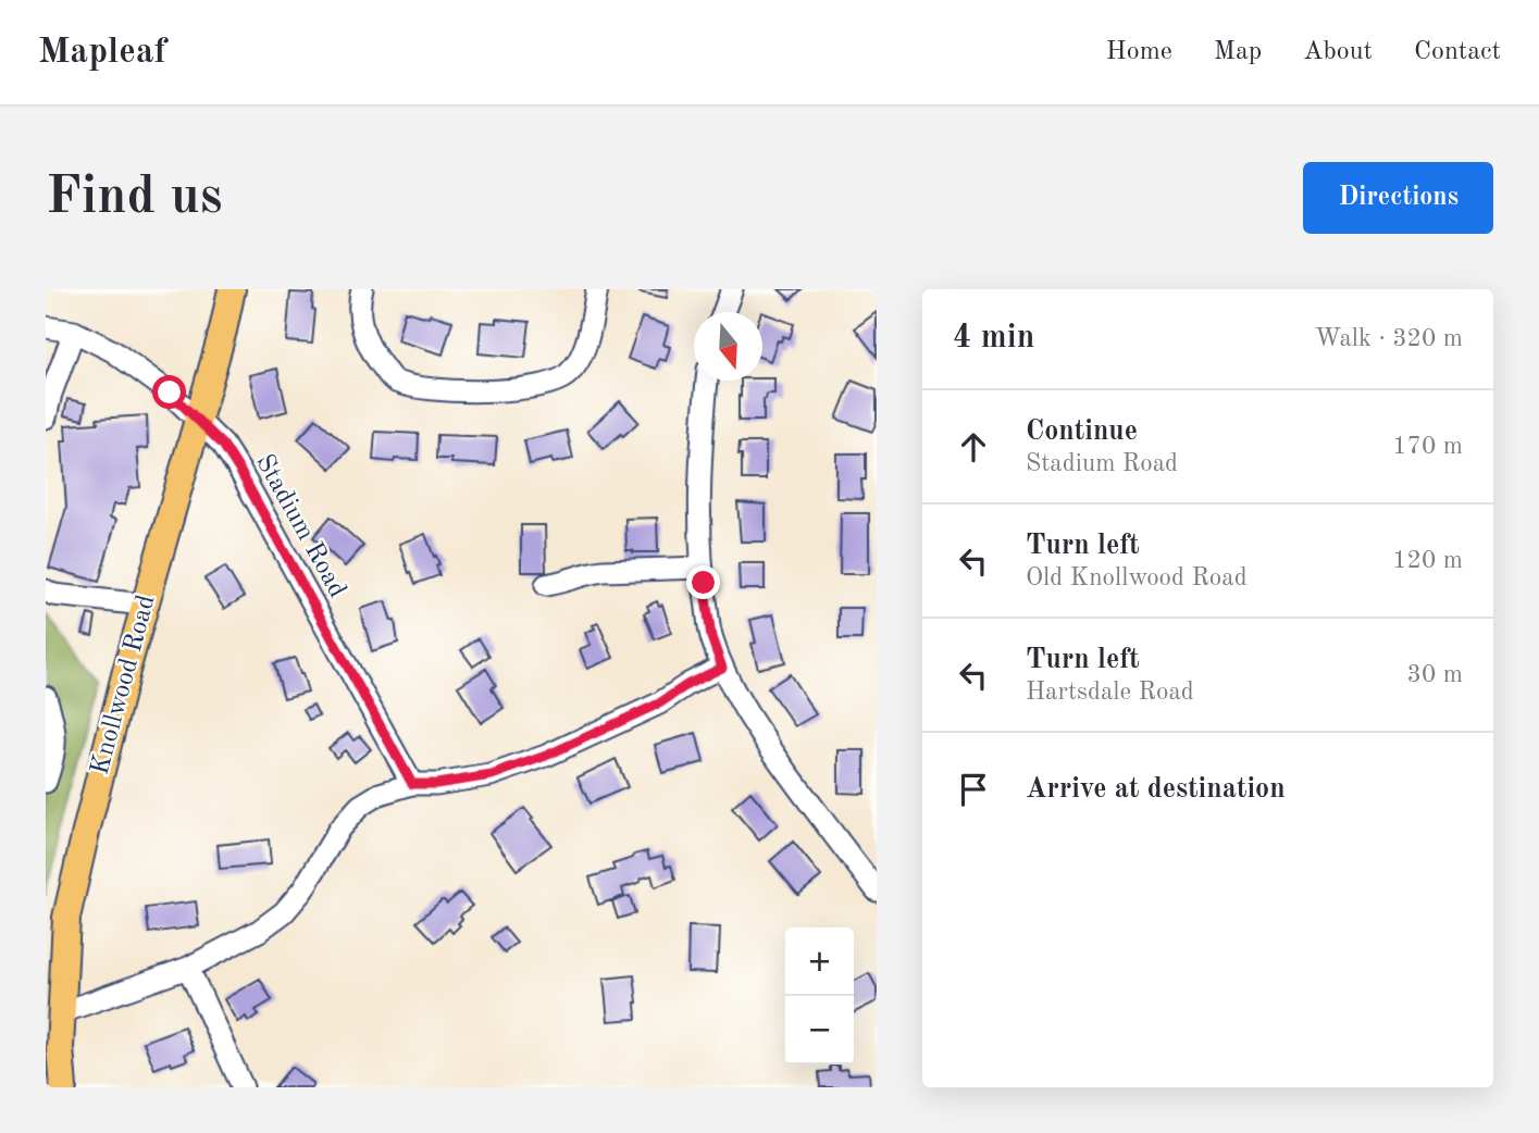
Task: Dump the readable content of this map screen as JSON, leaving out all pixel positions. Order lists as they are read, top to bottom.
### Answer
{
  "streets": {
    "main road": ["Knollwood Road"],
    "street": ["Stadium Road"]
  },
  "crossings": [
    ["Stadium Road", "Knollwood Road"]
  ],
  "north": "bottom",
  "page": {
    "header": "Mapleaf",
    "nav": [
      "Home",
      "Map",
      "About",
      "Contact"
    ],
    "buttons": "Directions",
    "title": "Find us",
    "heading": ["4 min", "Walk · 320 m"],
    "list": [
      ["Continue", "Stadium Road", "170 m"],
      ["Turn left", "Old Knollwood Road", "120 m"],
      ["Turn left", "Hartsdale Road", "30 m"],
      "Arrive at destination"
    ],
    "map_buttons": ["+", "−"]
  }
}
